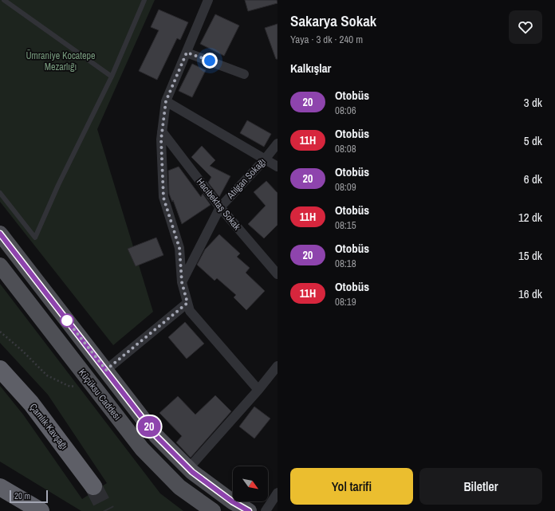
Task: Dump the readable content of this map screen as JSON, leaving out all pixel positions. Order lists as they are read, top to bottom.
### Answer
{
  "streets": {
    "highway": ["Çamlık Kavşağı"],
    "main road": ["Küçüksu Caddesi"],
    "street": ["Atılgan Sokağı", "Hacıbektaş Sokak"]
  },
  "crossings": [
    ["Atılgan Sokağı", "Hacıbektaş Sokak"]
  ],
  "parks": ["Ümraniye Kocatepe Mezarlığı"],
  "lines": ["bus line 20"],
  "scale_bar": "20 m",
  "north": "bottom right",
  "page": {
    "on_map": "20",
    "heading": [
      ["Sakarya Sokak", "Yaya · 3 dk · 240 m"],
      "Kalkışlar"
    ],
    "list": [
      {
        "mark": "20",
        "name": "Otobüs",
        "note": "08:06",
        "value": "3 dk"
      },
      {
        "mark": "11H",
        "name": "Otobüs",
        "note": "08:08",
        "value": "5 dk"
      },
      {
        "mark": "20",
        "name": "Otobüs",
        "note": "08:09",
        "value": "6 dk"
      },
      {
        "mark": "11H",
        "name": "Otobüs",
        "note": "08:15",
        "value": "12 dk"
      },
      {
        "mark": "20",
        "name": "Otobüs",
        "note": "08:18",
        "value": "15 dk"
      },
      {
        "mark": "11H",
        "name": "Otobüs",
        "note": "08:19",
        "value": "16 dk"
      }
    ],
    "buttons": ["Yol tarifi", "Biletler"],
    "scale": "20 m"
  }
}
